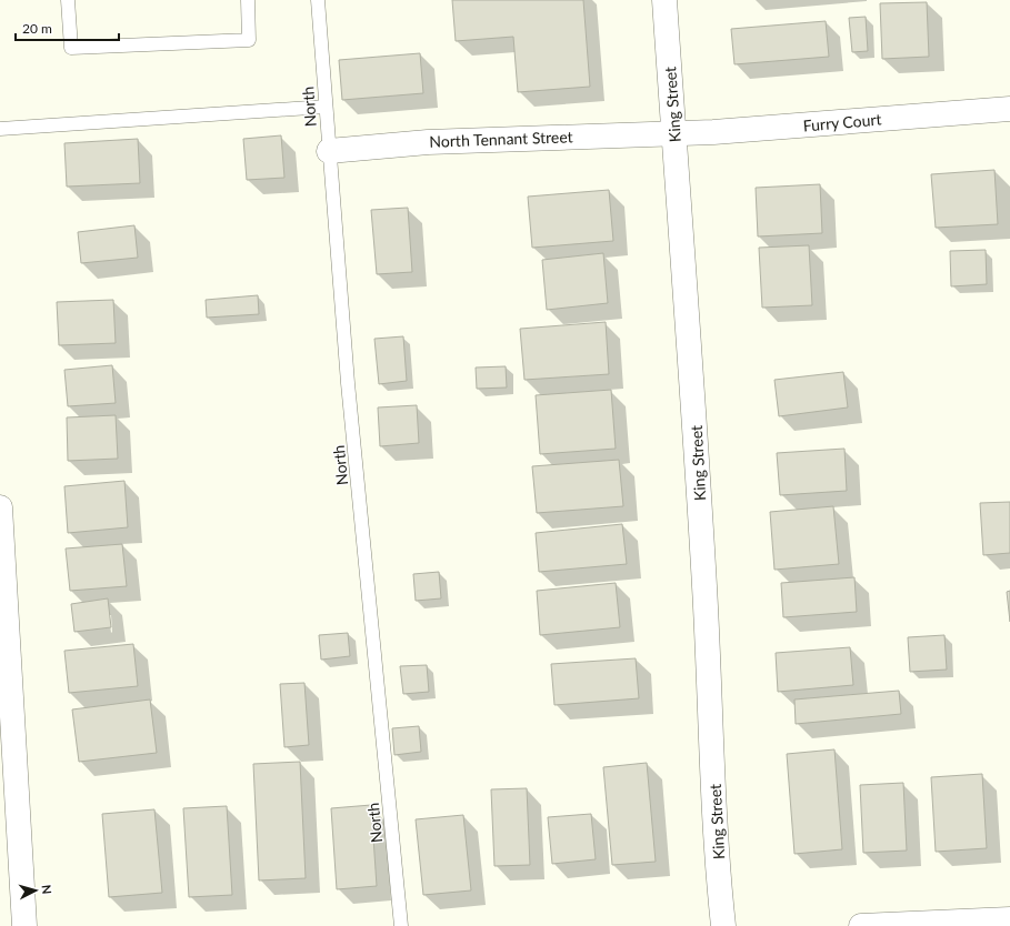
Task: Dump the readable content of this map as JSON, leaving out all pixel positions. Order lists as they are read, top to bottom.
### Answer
{
  "streets": {
    "street": ["King Street", "Furry Court", "North Tennant Street"],
    "lane": ["North"]
  },
  "crossings": [
    ["King Street", "Furry Court"],
    ["King Street", "North Tennant Street"],
    ["North", "North Tennant Street"],
    ["Furry Court", "North Tennant Street"]
  ],
  "scale_bar": "20 m",
  "north": "right"
}
